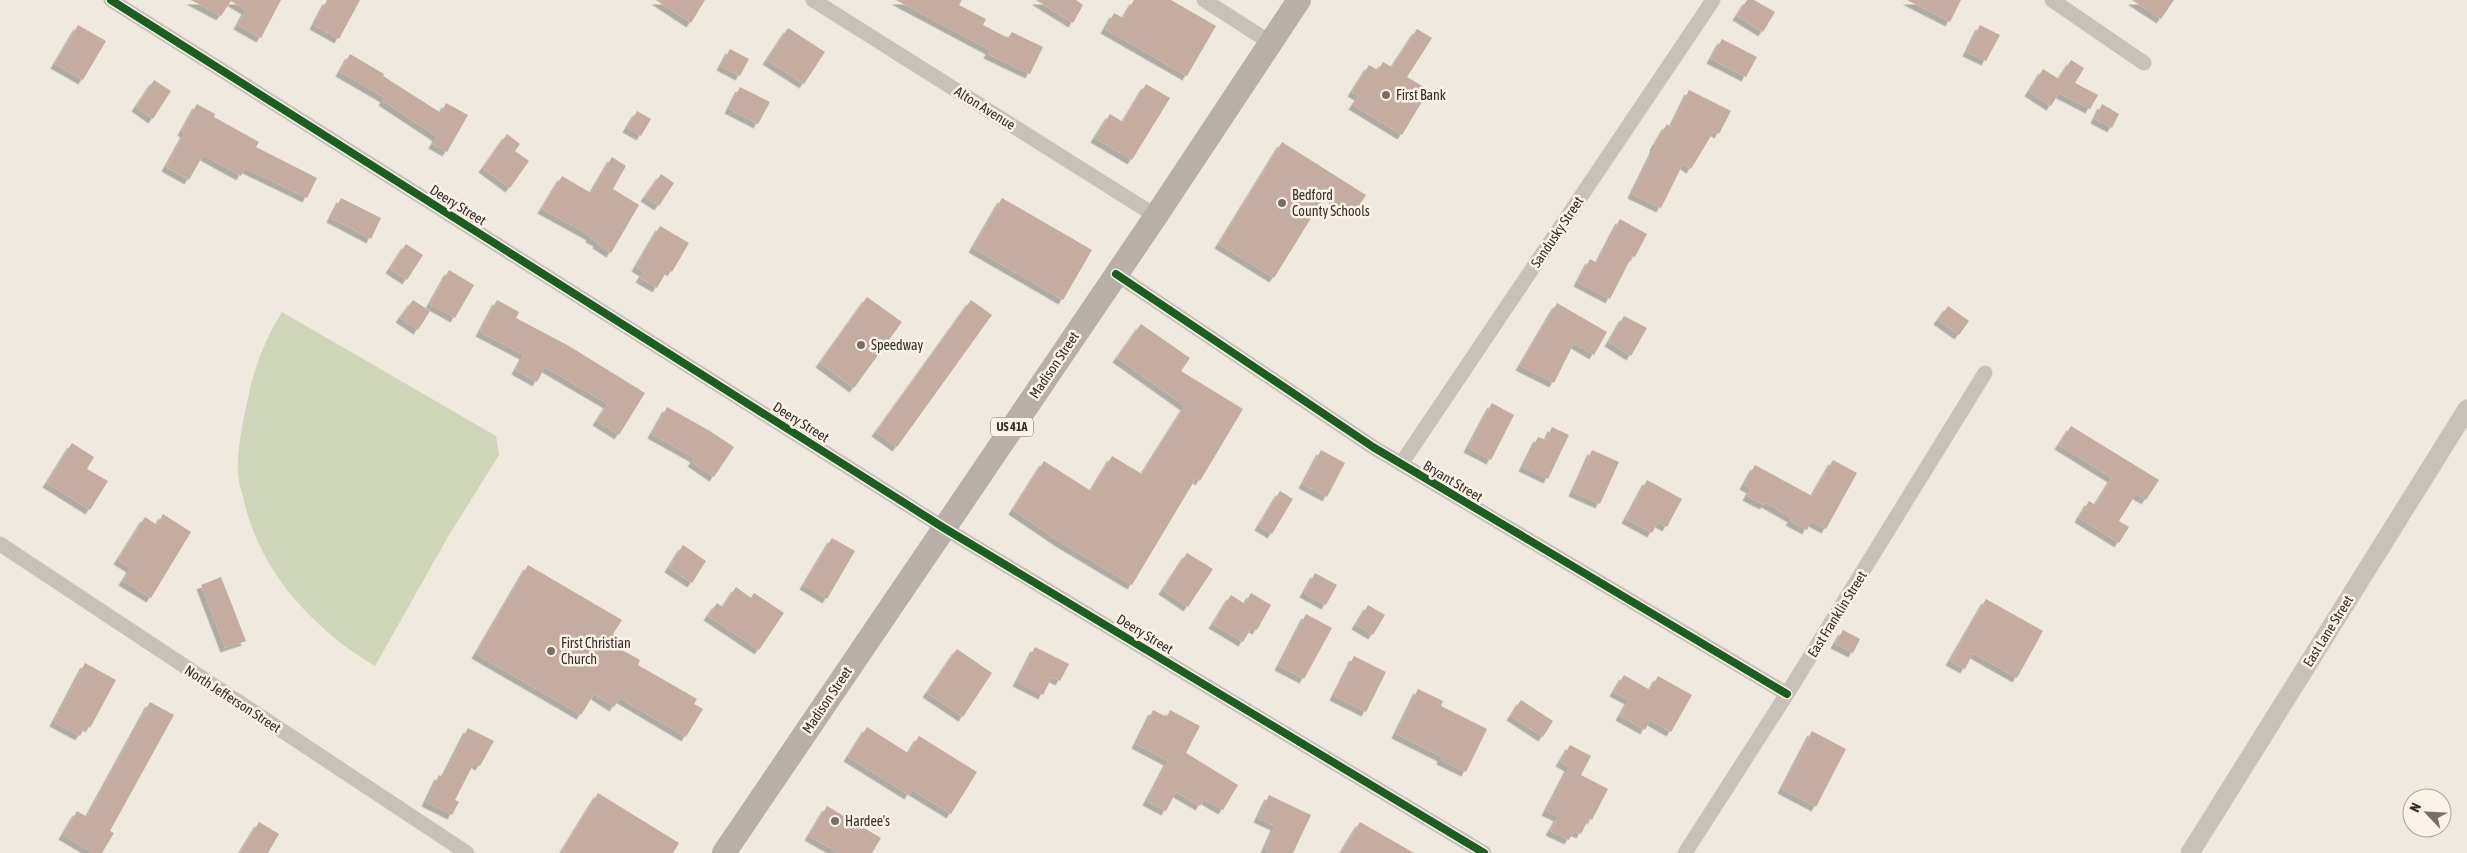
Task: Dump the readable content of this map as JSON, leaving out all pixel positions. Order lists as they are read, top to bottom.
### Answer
{
  "streets": {
    "main road": ["Madison Street", "US 41A"],
    "street": [
      "Alton Avenue",
      "Deery Street",
      "Sandusky Street",
      "Bryant Street",
      "East Franklin Street",
      "East Lane Street",
      "North Jefferson Street"
    ]
  },
  "crossings": [
    ["Alton Avenue", "Madison Street"],
    ["Deery Street", "Madison Street"],
    ["Sandusky Street", "Bryant Street"],
    ["Madison Street", "Bryant Street"],
    ["Bryant Street", "East Franklin Street"]
  ],
  "places": [
    "First Bank",
    "Bedford County Schools",
    "Speedway",
    "First Christian Church",
    "Hardee's"
  ],
  "north": "top left"
}
